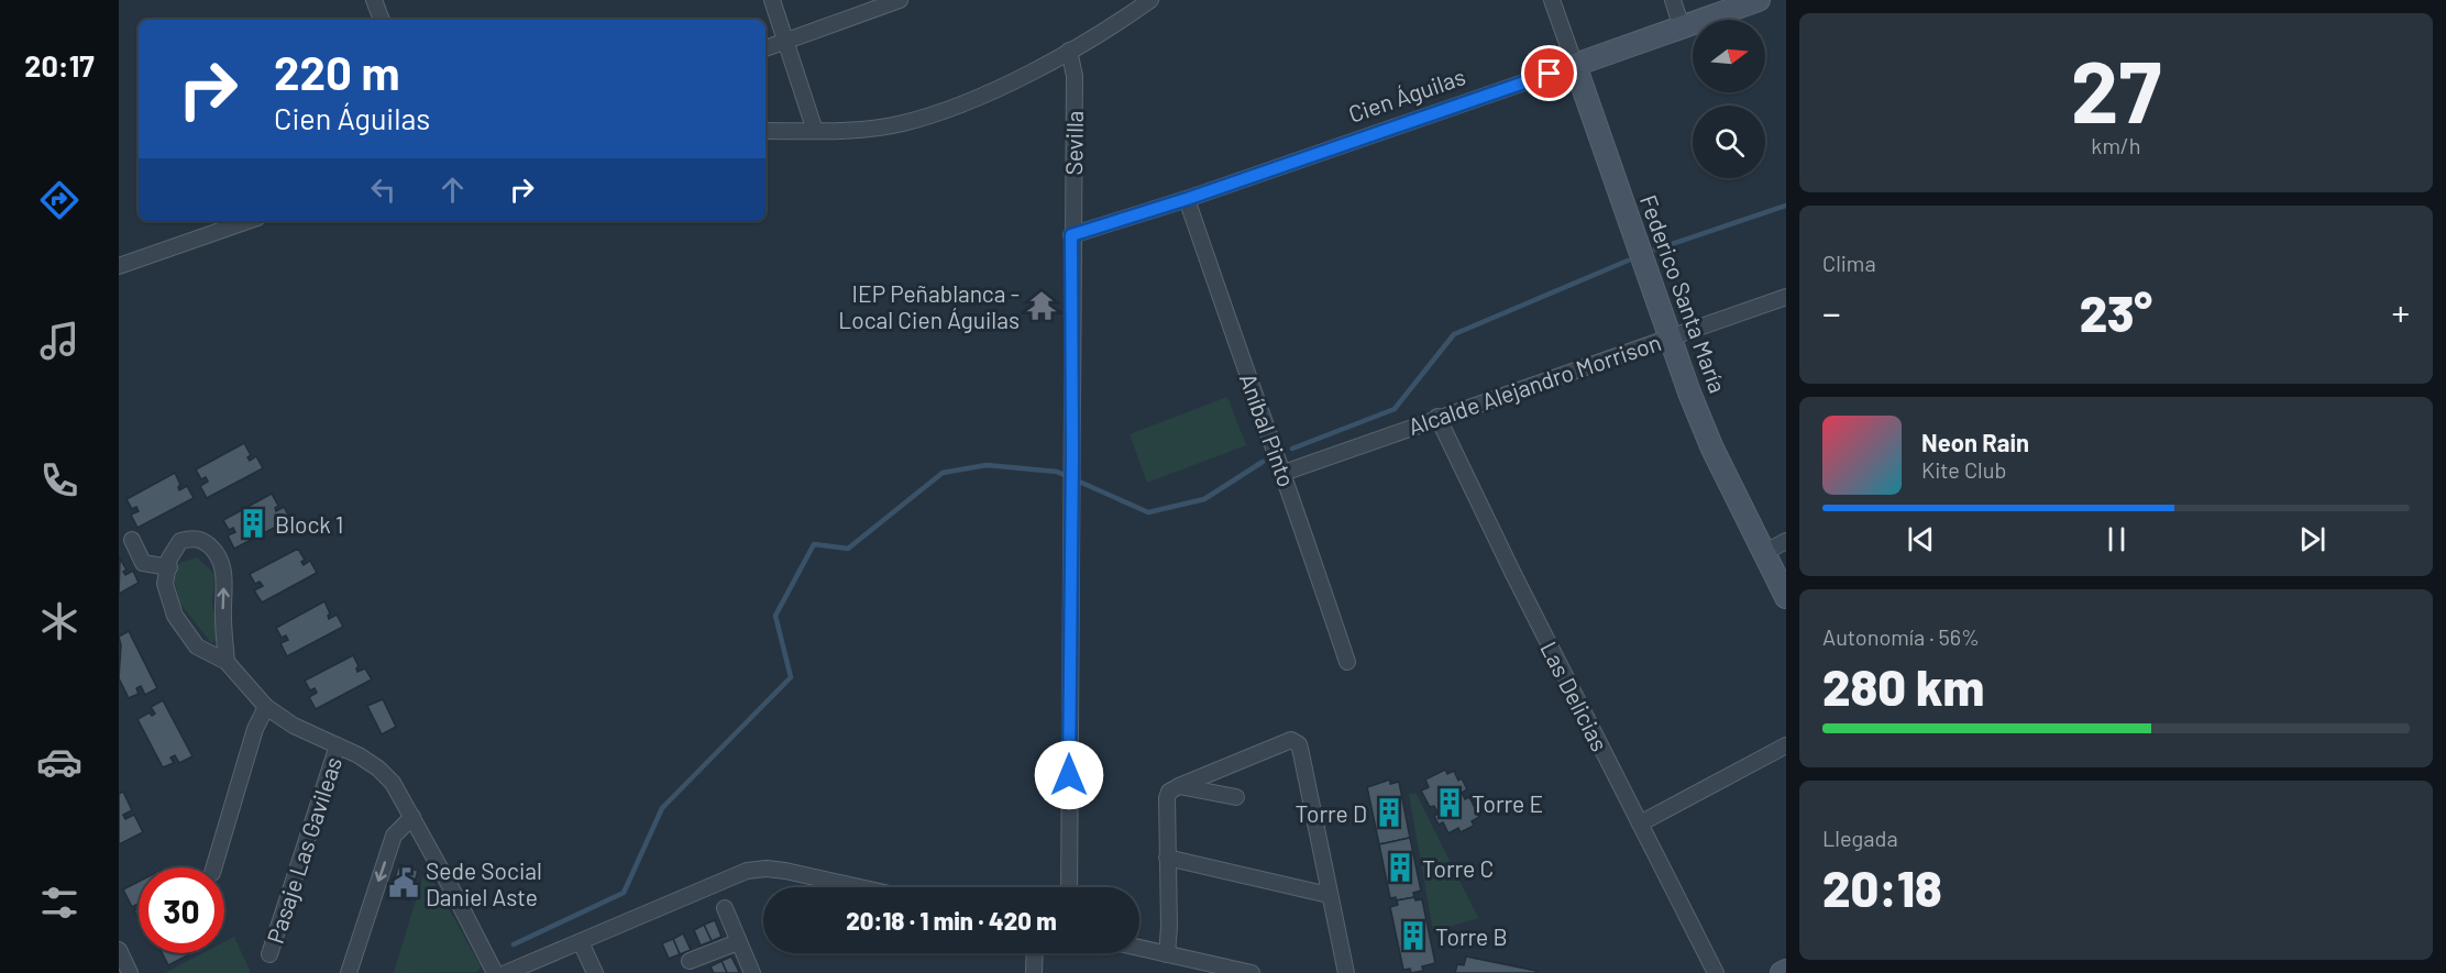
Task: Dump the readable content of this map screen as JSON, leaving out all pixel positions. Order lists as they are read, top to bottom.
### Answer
{
  "streets": {
    "street": [
      "Cien Águilas",
      "Sevilla",
      "Federico Santa María",
      "Alcalde Alejandro Morrison",
      "Aníbal Pinto",
      "Las Delicias",
      "Pasaje Las Gavileas"
    ]
  },
  "crossings": [
    ["Cien Águilas", "Sevilla"],
    ["Cien Águilas", "Federico Santa María"],
    ["Cien Águilas", "Aníbal Pinto"],
    ["Federico Santa María", "Alcalde Alejandro Morrison"],
    ["Alcalde Alejandro Morrison", "Aníbal Pinto"],
    ["Alcalde Alejandro Morrison", "Las Delicias"]
  ],
  "places": {
    "temple": ["IEP Peñablanca - Local Cien Águilas"],
    "building": [
      "Block 1",
      "Torre E",
      "Torre D",
      "Torre C",
      "Torre B"
    ],
    "public building": ["Sede Social Daniel Aste"]
  },
  "north": "right",
  "page": {
    "tabs": "20:17",
    "tile": [
      ["27", "km/h"],
      "Clima",
      ["Autonomía · 56%", "280 km"],
      ["Llegada", "20:18"]
    ],
    "turn": ["220 m", "Cien Águilas"],
    "heat": ["−", "23°", "+"],
    "song": ["Neon Rain", "Kite Club"],
    "limit": "30",
    "trip": "20:18 · 1 min · 420 m"
  }
}
